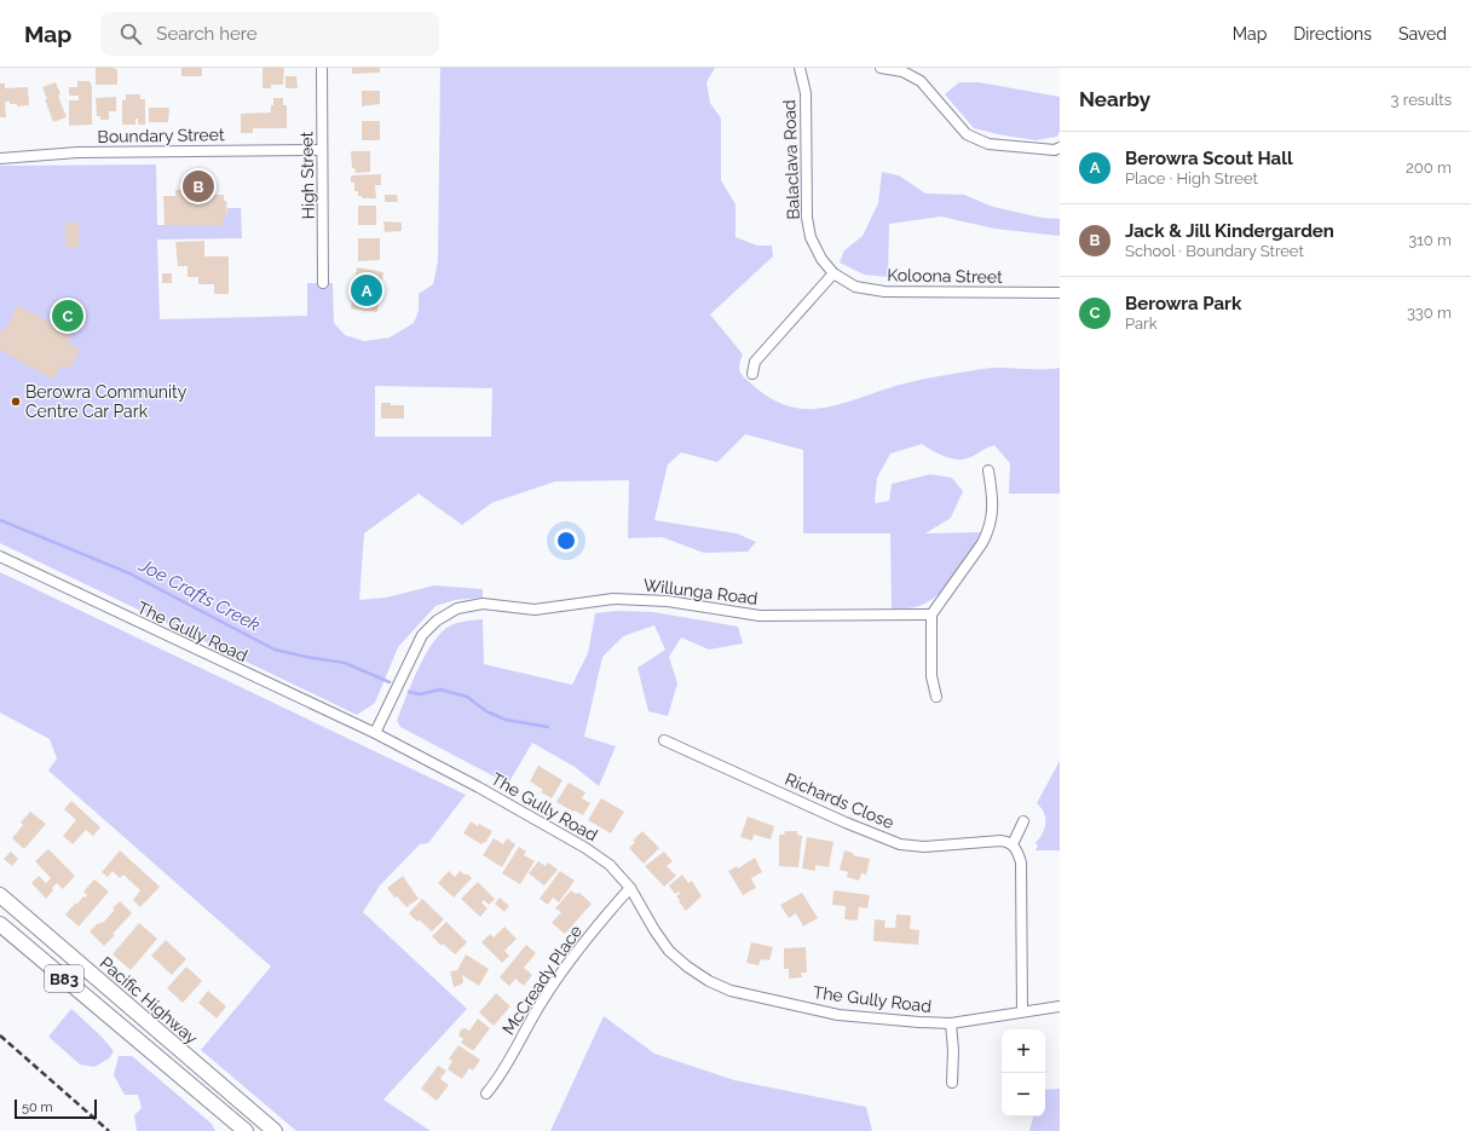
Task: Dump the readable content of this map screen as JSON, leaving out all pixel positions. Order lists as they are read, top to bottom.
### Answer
{
  "streets": {
    "main road": ["B83", "Pacific Highway"],
    "street": [
      "Boundary Street",
      "Balaclava Road",
      "High Street",
      "Koloona Street",
      "Willunga Road",
      "The Gully Road",
      "Richards Close",
      "McCready Place"
    ]
  },
  "crossings": [
    ["Boundary Street", "High Street"],
    ["Balaclava Road", "Koloona Street"],
    ["Willunga Road", "The Gully Road"],
    ["The Gully Road", "McCready Place"]
  ],
  "water": ["Joe Crafts Creek"],
  "places": ["Berowra Community Centre Car Park"],
  "scale_bar": "50 m",
  "page": {
    "header": "Map",
    "search": "Search here",
    "nav": ["Map", "Directions", "Saved"],
    "heading": ["Nearby", "3 results"],
    "list": [
      {
        "mark": "A",
        "name": "Berowra Scout Hall",
        "note": "Place · High Street",
        "value": "200 m"
      },
      {
        "mark": "B",
        "name": "Jack & Jill Kindergarden",
        "note": "School · Boundary Street",
        "value": "310 m"
      },
      {
        "mark": "C",
        "name": "Berowra Park",
        "note": "Park",
        "value": "330 m"
      }
    ],
    "pins": ["B", "A", "C"],
    "map_buttons": ["+", "−"],
    "scale": "50 m"
  }
}
